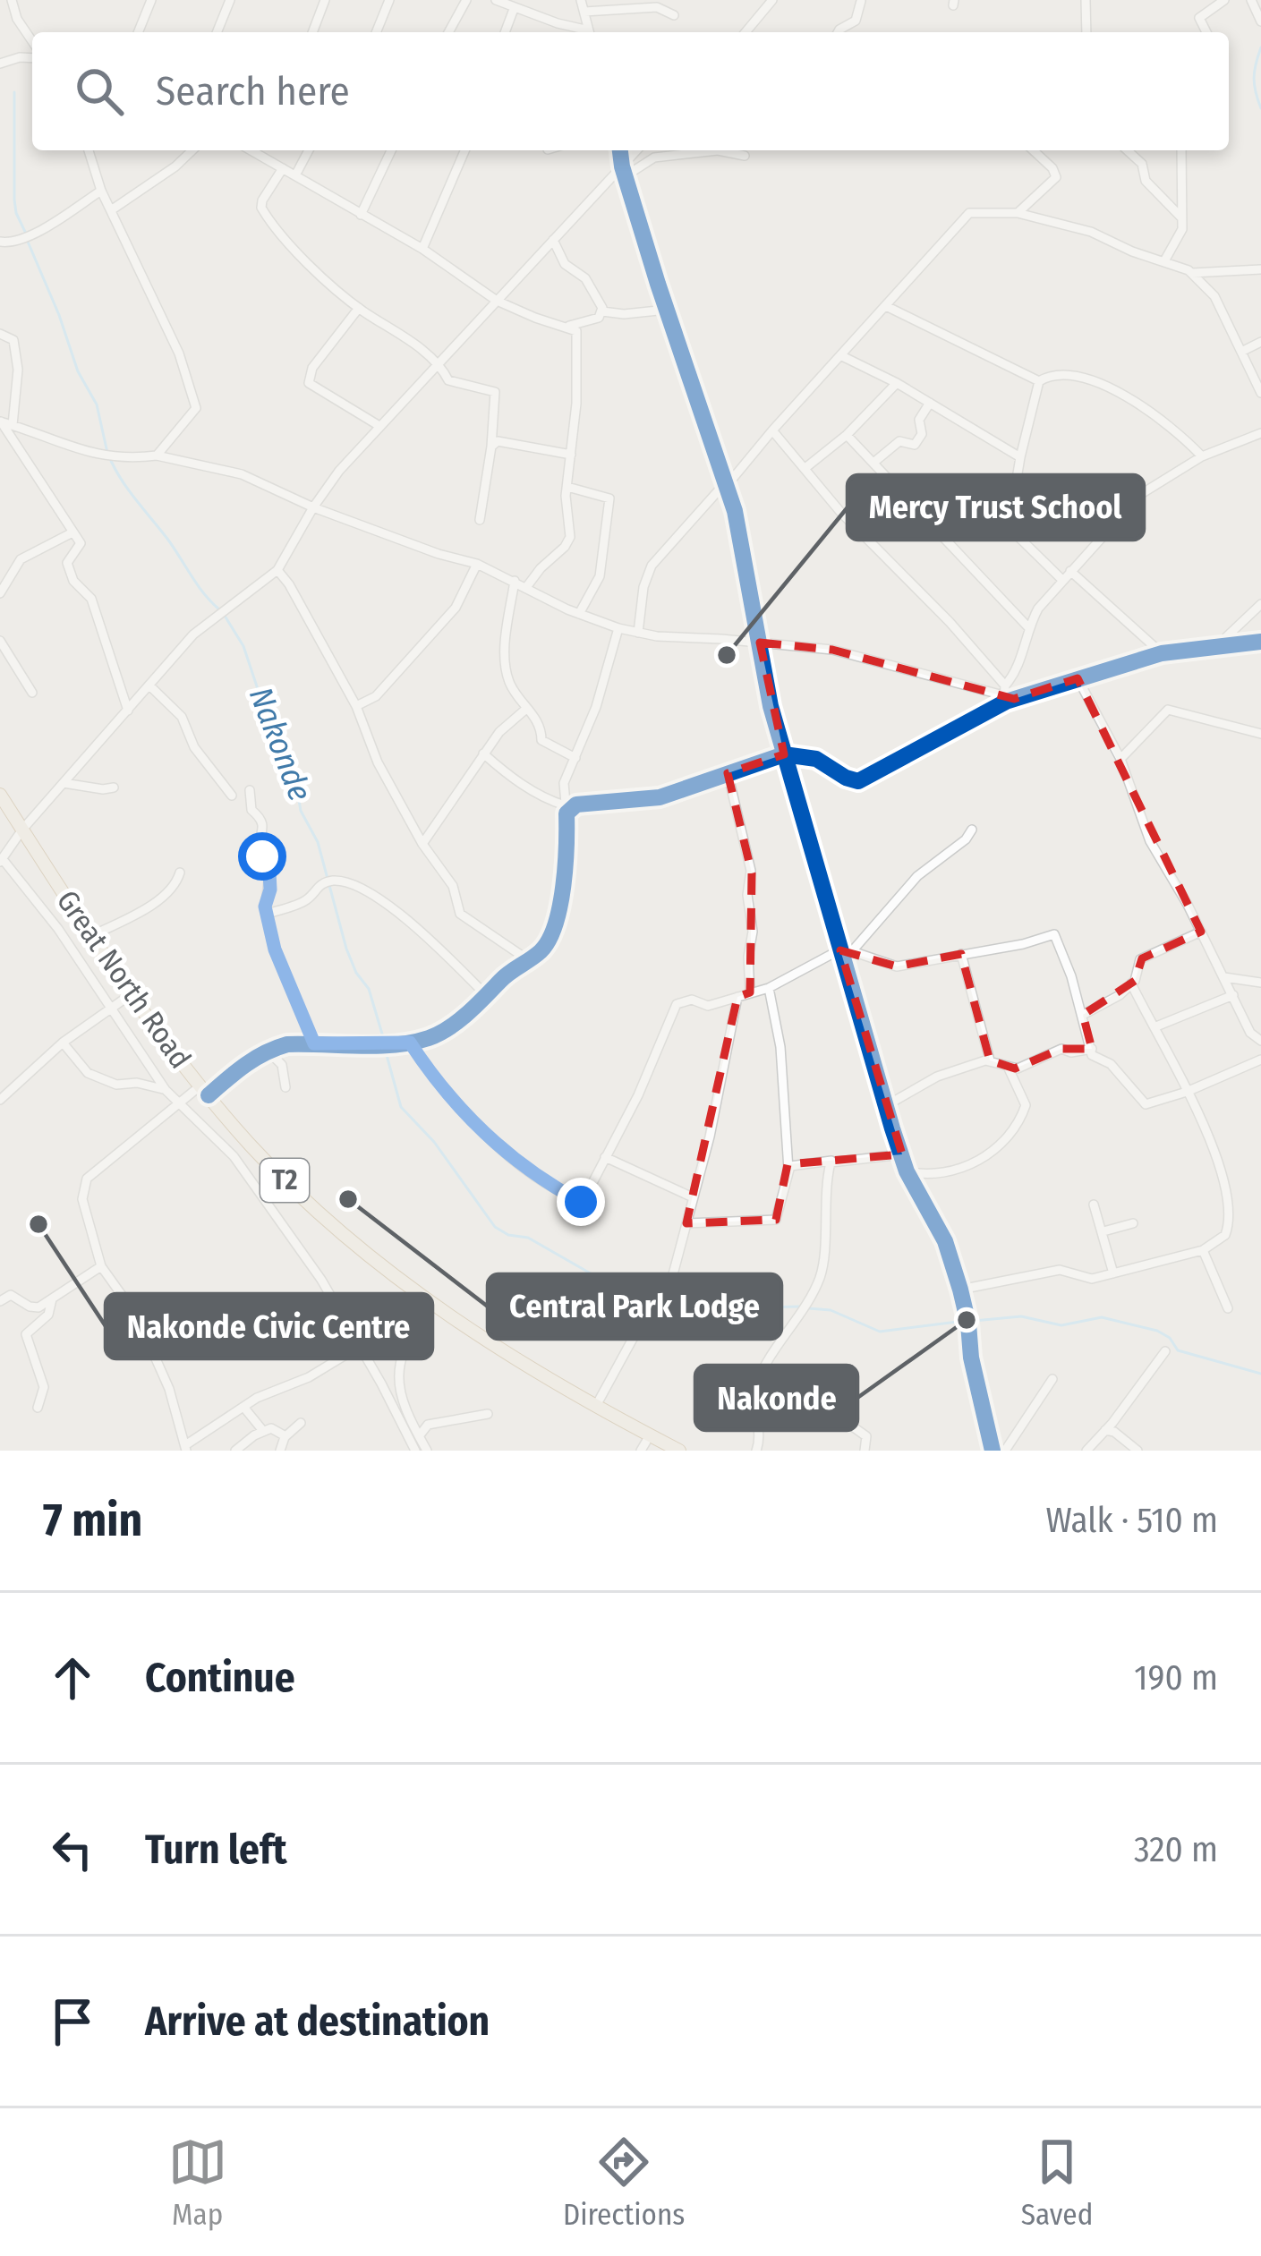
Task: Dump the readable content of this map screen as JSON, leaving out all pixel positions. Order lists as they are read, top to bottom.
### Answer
{
  "streets": {
    "highway": ["Great North Road", "T2"]
  },
  "water": ["Nakonde"],
  "places": [
    "Mercy Trust School",
    "Central Park Lodge",
    "Nakonde Civic Centre",
    "Nakonde"
  ],
  "page": {
    "search": "Search here",
    "heading": ["7 min", "Walk · 510 m"],
    "list": [
      ["Continue", "190 m"],
      ["Turn left", "320 m"],
      "Arrive at destination"
    ],
    "nav": ["Map", "Directions", "Saved"]
  }
}
